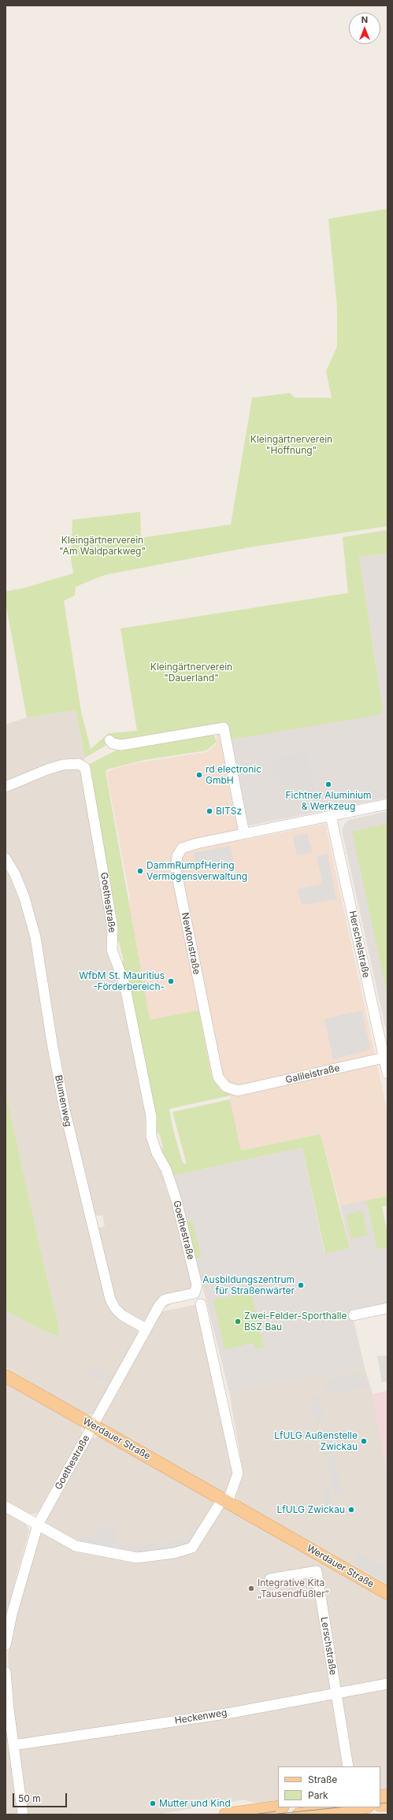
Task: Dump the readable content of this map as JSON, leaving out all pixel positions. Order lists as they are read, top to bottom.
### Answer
{
  "streets": {
    "main road": ["Werdauer Straße"],
    "street": [
      "Goethestraße",
      "Newtonstraße",
      "Herschelstraße",
      "Galileistraße",
      "Blumenweg",
      "Lerschstraße",
      "Heckenweg"
    ]
  },
  "crossings": [
    ["Goethestraße", "Blumenweg"],
    ["Goethestraße", "Werdauer Straße"],
    ["Newtonstraße", "Herschelstraße"],
    ["Newtonstraße", "Galileistraße"],
    ["Herschelstraße", "Galileistraße"],
    ["Lerschstraße", "Heckenweg"]
  ],
  "parks": ["Kleingärtnerverein \"Hoffnung\"", "Kleingärtnerverein \"Am Waldparkweg\"", "Kleingärtnerverein \"Dauerland\""],
  "places": [
    "rd electronic GmbH",
    "Fichtner Aluminium & Werkzeug",
    "BITSz",
    "DammRumpfHering Vermögensverwaltung",
    "WfbM St. Mauritius -Förderbereich-",
    "Ausbildungszentrum für Straßenwärter",
    "Zwei-Felder-Sporthalle BSZ Bau",
    "LfULG Außenstelle Zwickau",
    "LfULG Zwickau",
    "Integrative Kita „Tausendfüßler“",
    "Mutter und Kind"
  ],
  "legend": ["Straße", "Park"],
  "scale_bar": "50 m",
  "north": "top"
}
